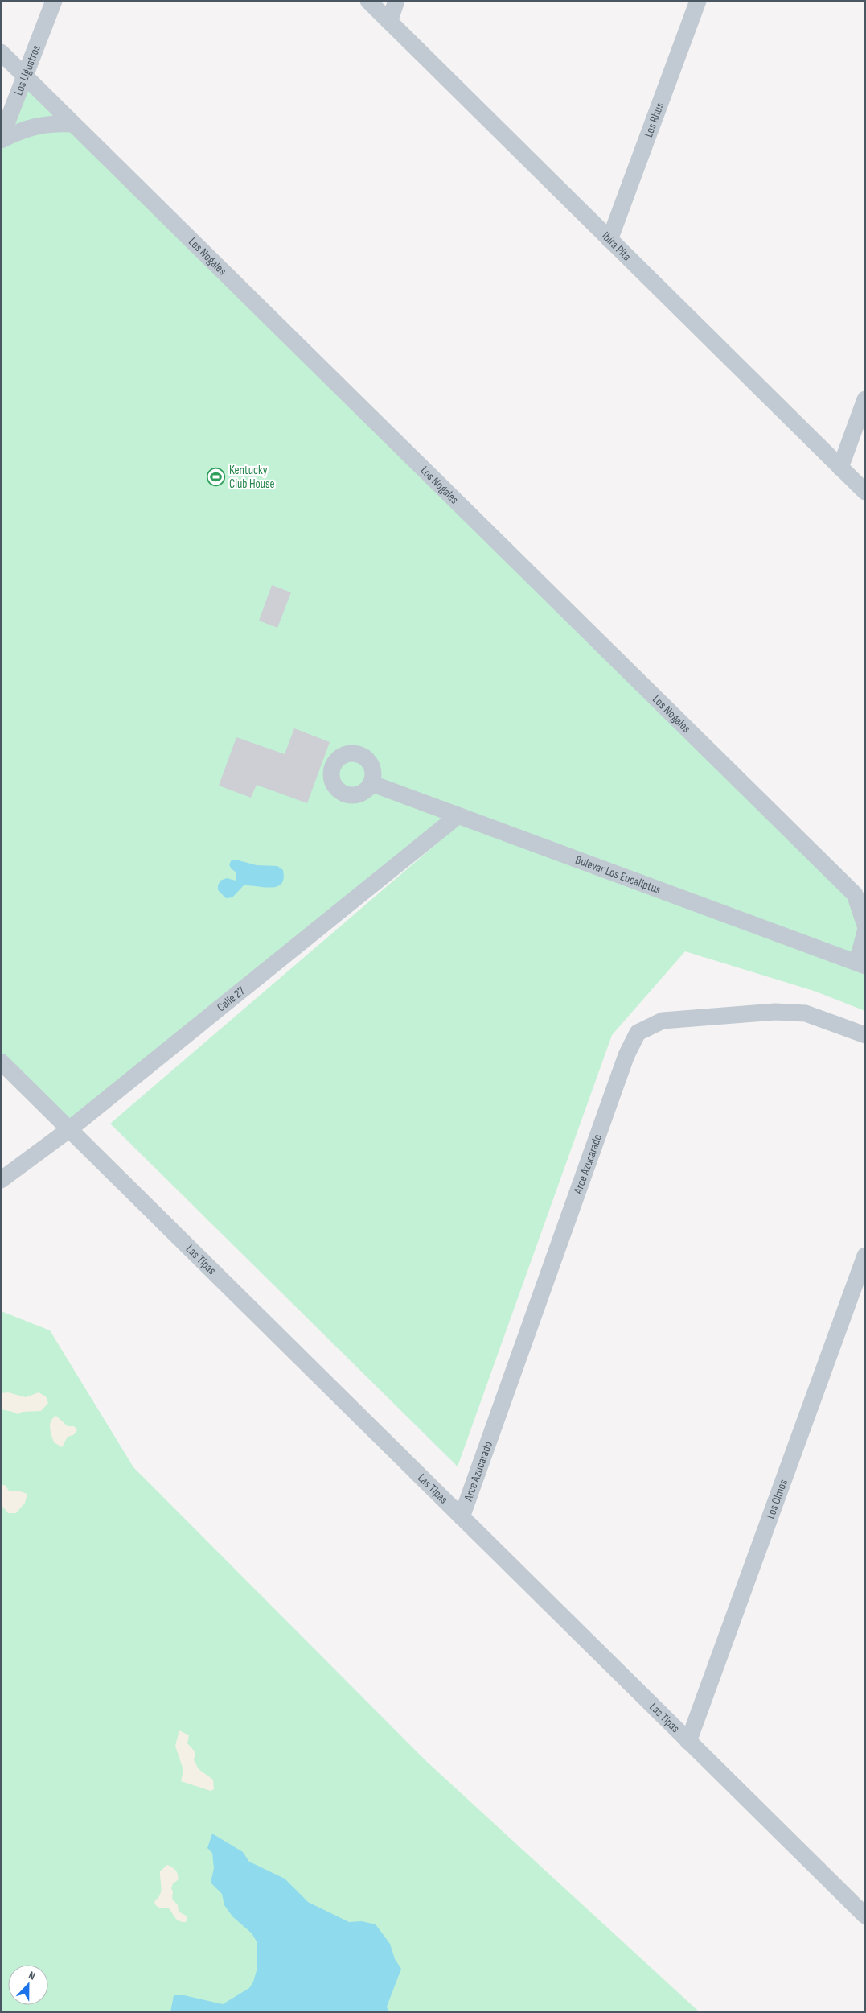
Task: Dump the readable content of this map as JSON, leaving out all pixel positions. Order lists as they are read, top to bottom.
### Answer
{
  "streets": {
    "street": [
      "Los Ligustros",
      "Los Rhus",
      "Ibira Pita",
      "Los Nogales",
      "Bulevar Los Eucaliptus",
      "Calle 27",
      "Arce Azucarado",
      "Las Tipas",
      "Los Olmos"
    ]
  },
  "crossings": [
    ["Los Ligustros", "Los Nogales"],
    ["Los Rhus", "Ibira Pita"],
    ["Bulevar Los Eucaliptus", "Calle 27"],
    ["Calle 27", "Las Tipas"],
    ["Arce Azucarado", "Las Tipas"],
    ["Las Tipas", "Los Olmos"]
  ],
  "places": {
    "sports": ["Kentucky Club House"]
  },
  "north": "top"
}
